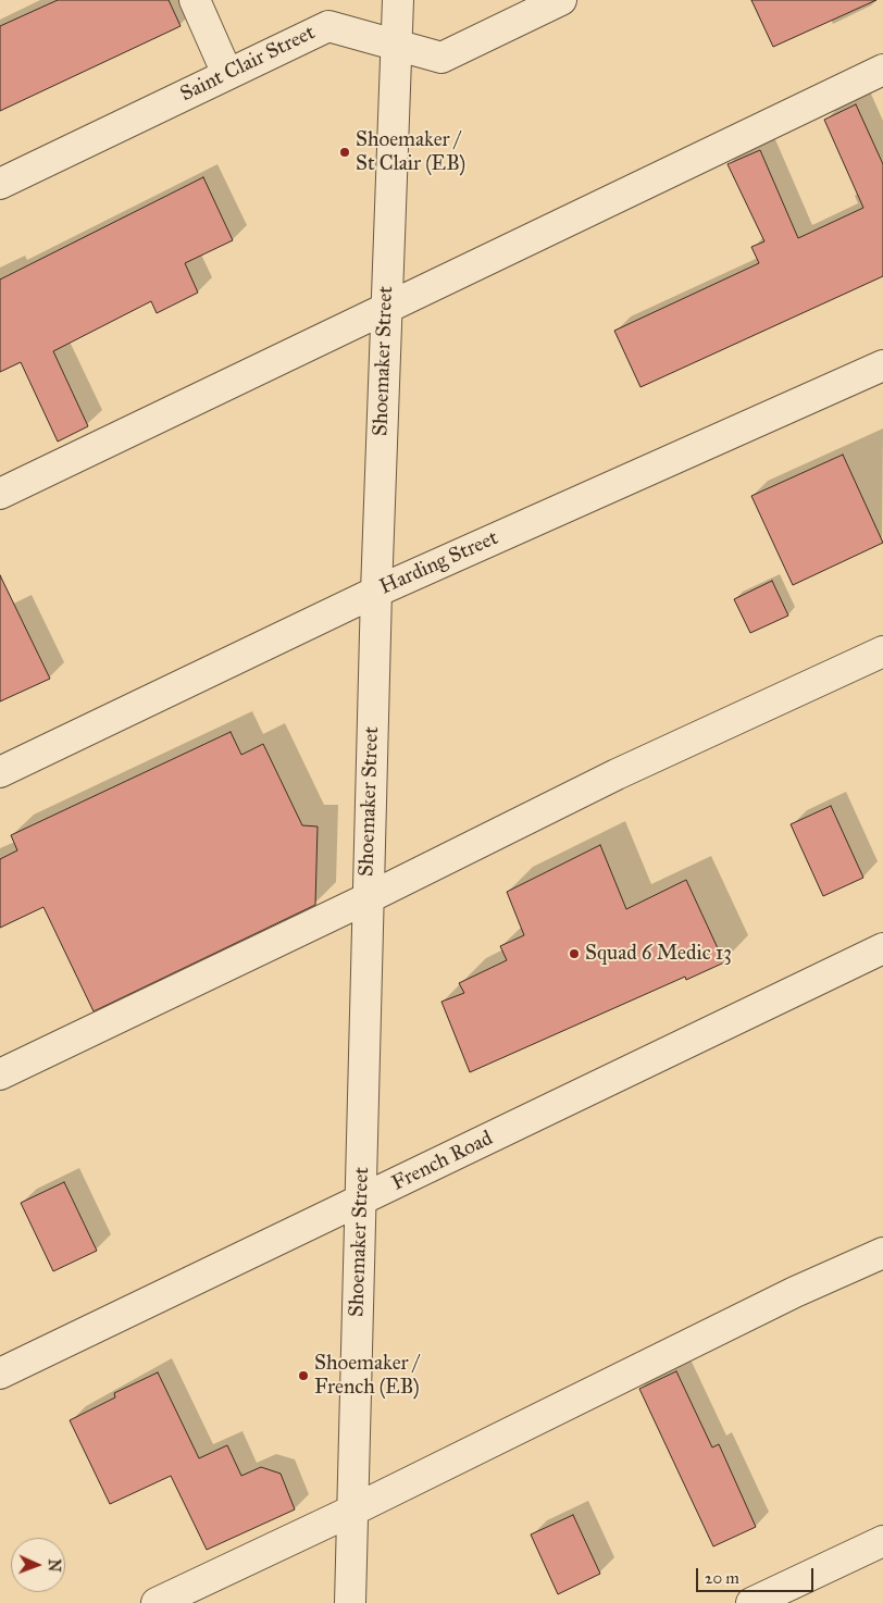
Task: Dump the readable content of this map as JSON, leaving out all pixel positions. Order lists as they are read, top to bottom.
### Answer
{
  "streets": {
    "street": [
      "Saint Clair Street",
      "Shoemaker Street",
      "Harding Street",
      "French Road"
    ]
  },
  "crossings": [
    ["Saint Clair Street", "Shoemaker Street"],
    ["Shoemaker Street", "Harding Street"],
    ["Shoemaker Street", "French Road"]
  ],
  "places": ["Shoemaker / St Clair (EB)", "Squad 6 Medic 13", "Shoemaker / French (EB)"],
  "scale_bar": "20 m",
  "north": "right"
}
